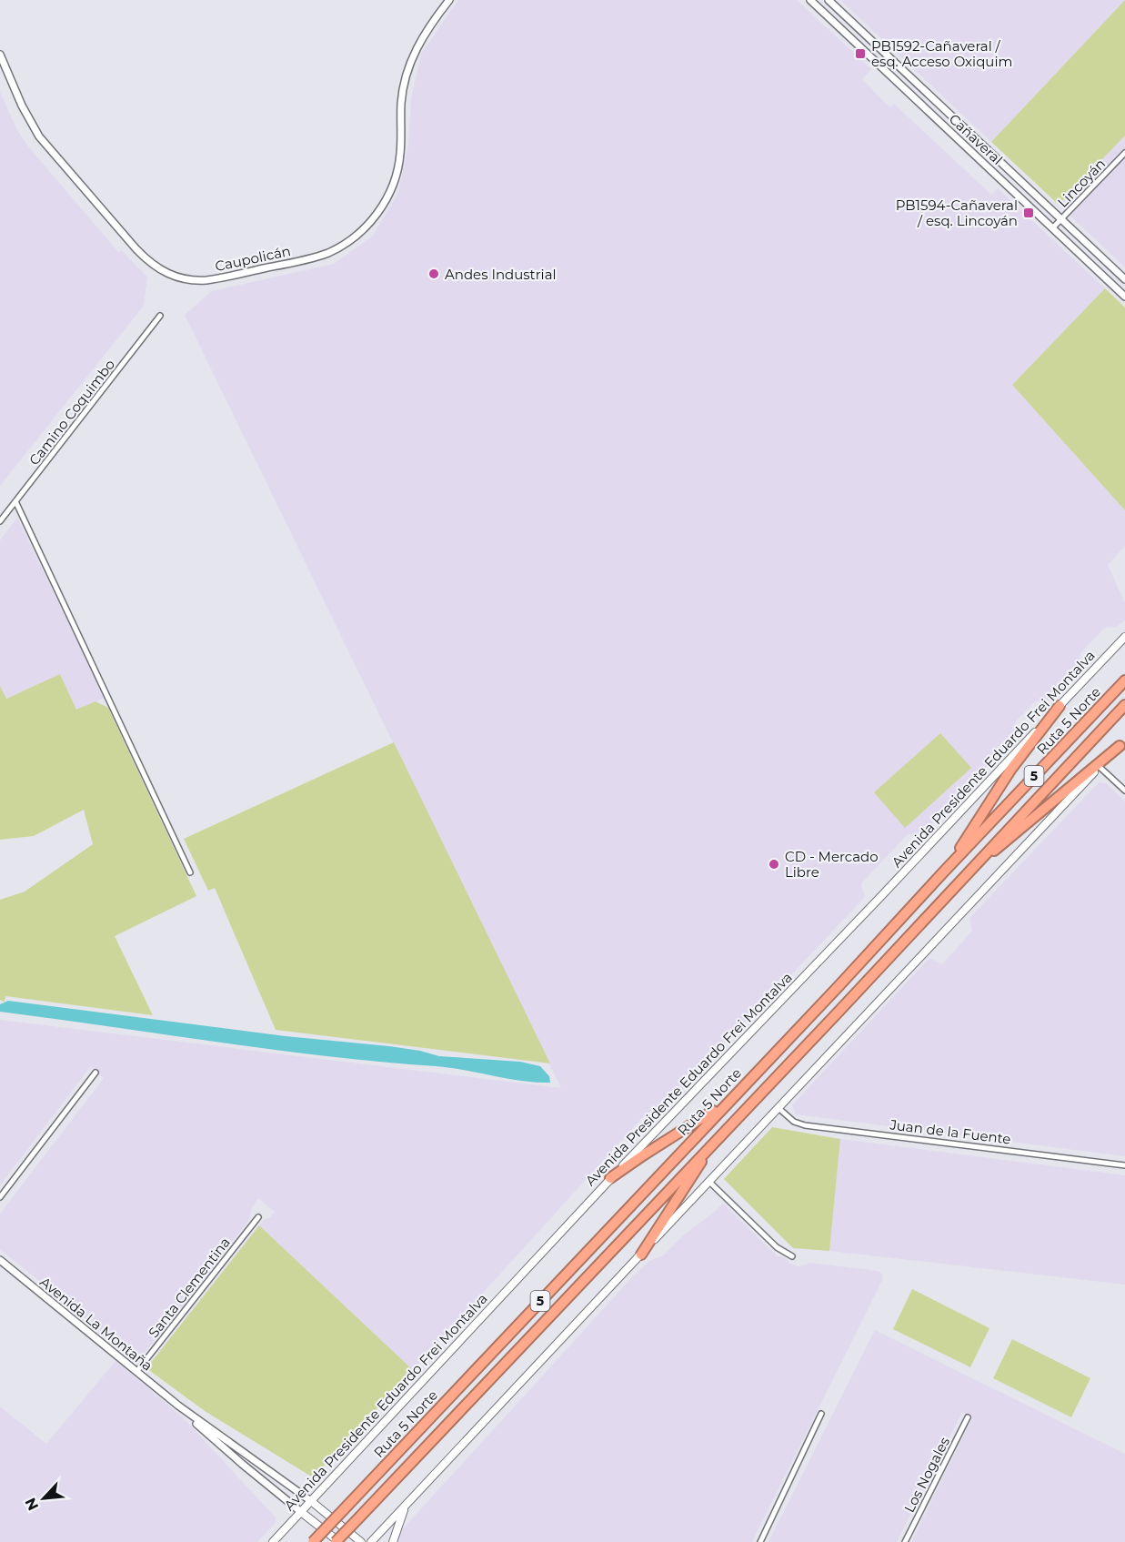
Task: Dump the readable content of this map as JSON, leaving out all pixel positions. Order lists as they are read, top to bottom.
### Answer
{
  "streets": {
    "highway": ["Ruta 5 Norte", "5"],
    "main road": ["Avenida Presidente Eduardo Frei Montalva", "Avenida La Montaña"],
    "street": [
      "Cañaveral",
      "Lincoyán",
      "Caupolicán",
      "Camino Coquimbo",
      "Juan de la Fuente",
      "Santa Clementina",
      "Los Nogales"
    ]
  },
  "crossings": [
    ["Cañaveral", "Lincoyán"],
    ["Avenida Presidente Eduardo Frei Montalva", "Avenida La Montaña"],
    ["5", "Avenida La Montaña"],
    ["Santa Clementina", "Avenida La Montaña"]
  ],
  "places": {
    "transit": ["PB1592-Cañaveral / esq. Acceso Oxiquim", "PB1594-Cañaveral / esq. Lincoyán"],
    "other": ["Andes Industrial", "CD - Mercado Libre"]
  },
  "north": "bottom left"
}
